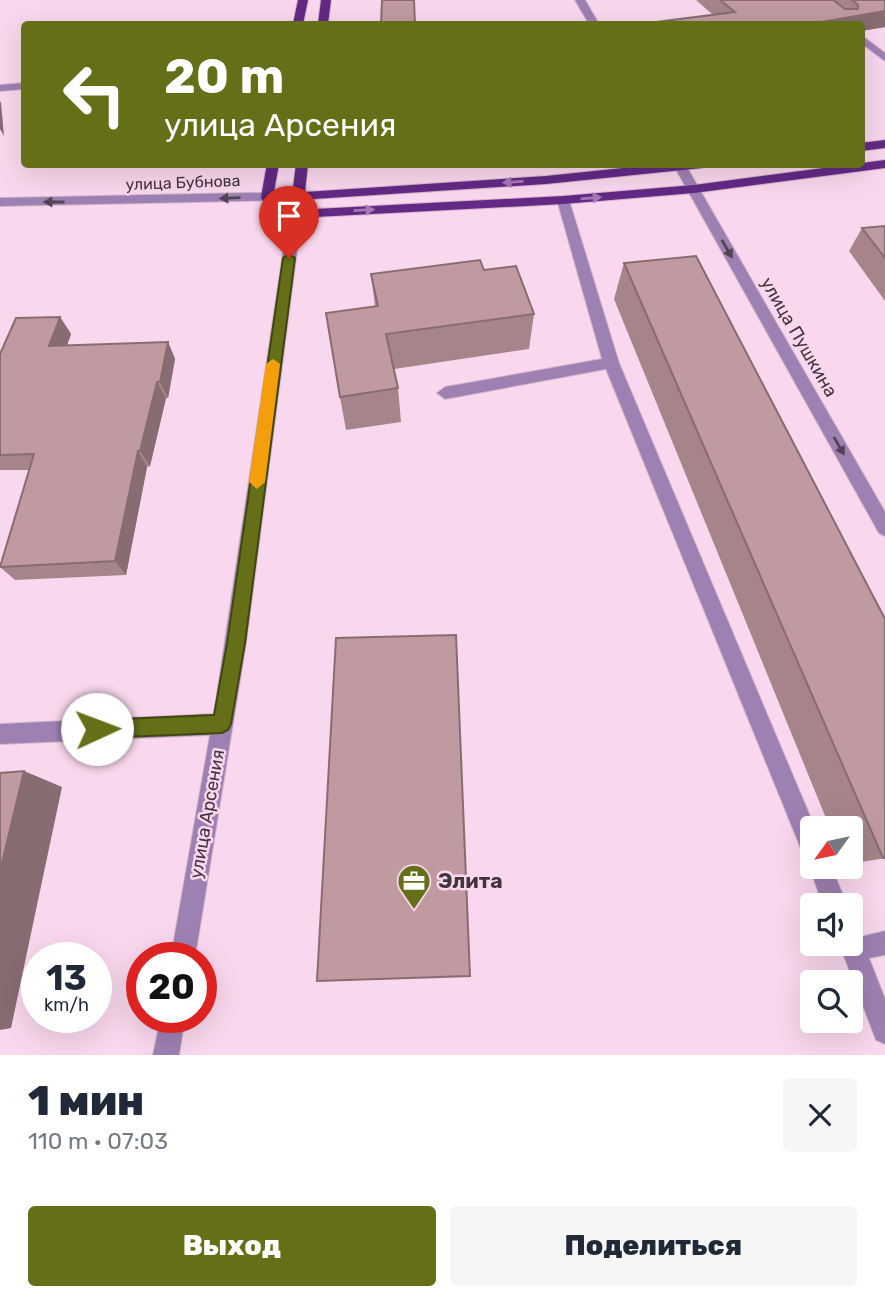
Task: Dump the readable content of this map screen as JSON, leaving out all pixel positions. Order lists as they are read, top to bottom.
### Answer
{
  "streets": {
    "main road": ["улица Бубнова", "улица Арсения"],
    "street": ["улица Пушкина"]
  },
  "crossings": [
    ["улица Бубнова", "улица Арсения"]
  ],
  "one_way": ["улица Бубнова", "улица Пушкина"],
  "places": {
    "office": ["Элита"]
  },
  "north": "bottom left",
  "page": {
    "turn": ["20 m", "улица Арсения"],
    "speed": "13 km/h",
    "limit": "20",
    "heading": ["1 мин", "110 m · 07:03"],
    "buttons": ["Выход", "Поделиться"]
  }
}
